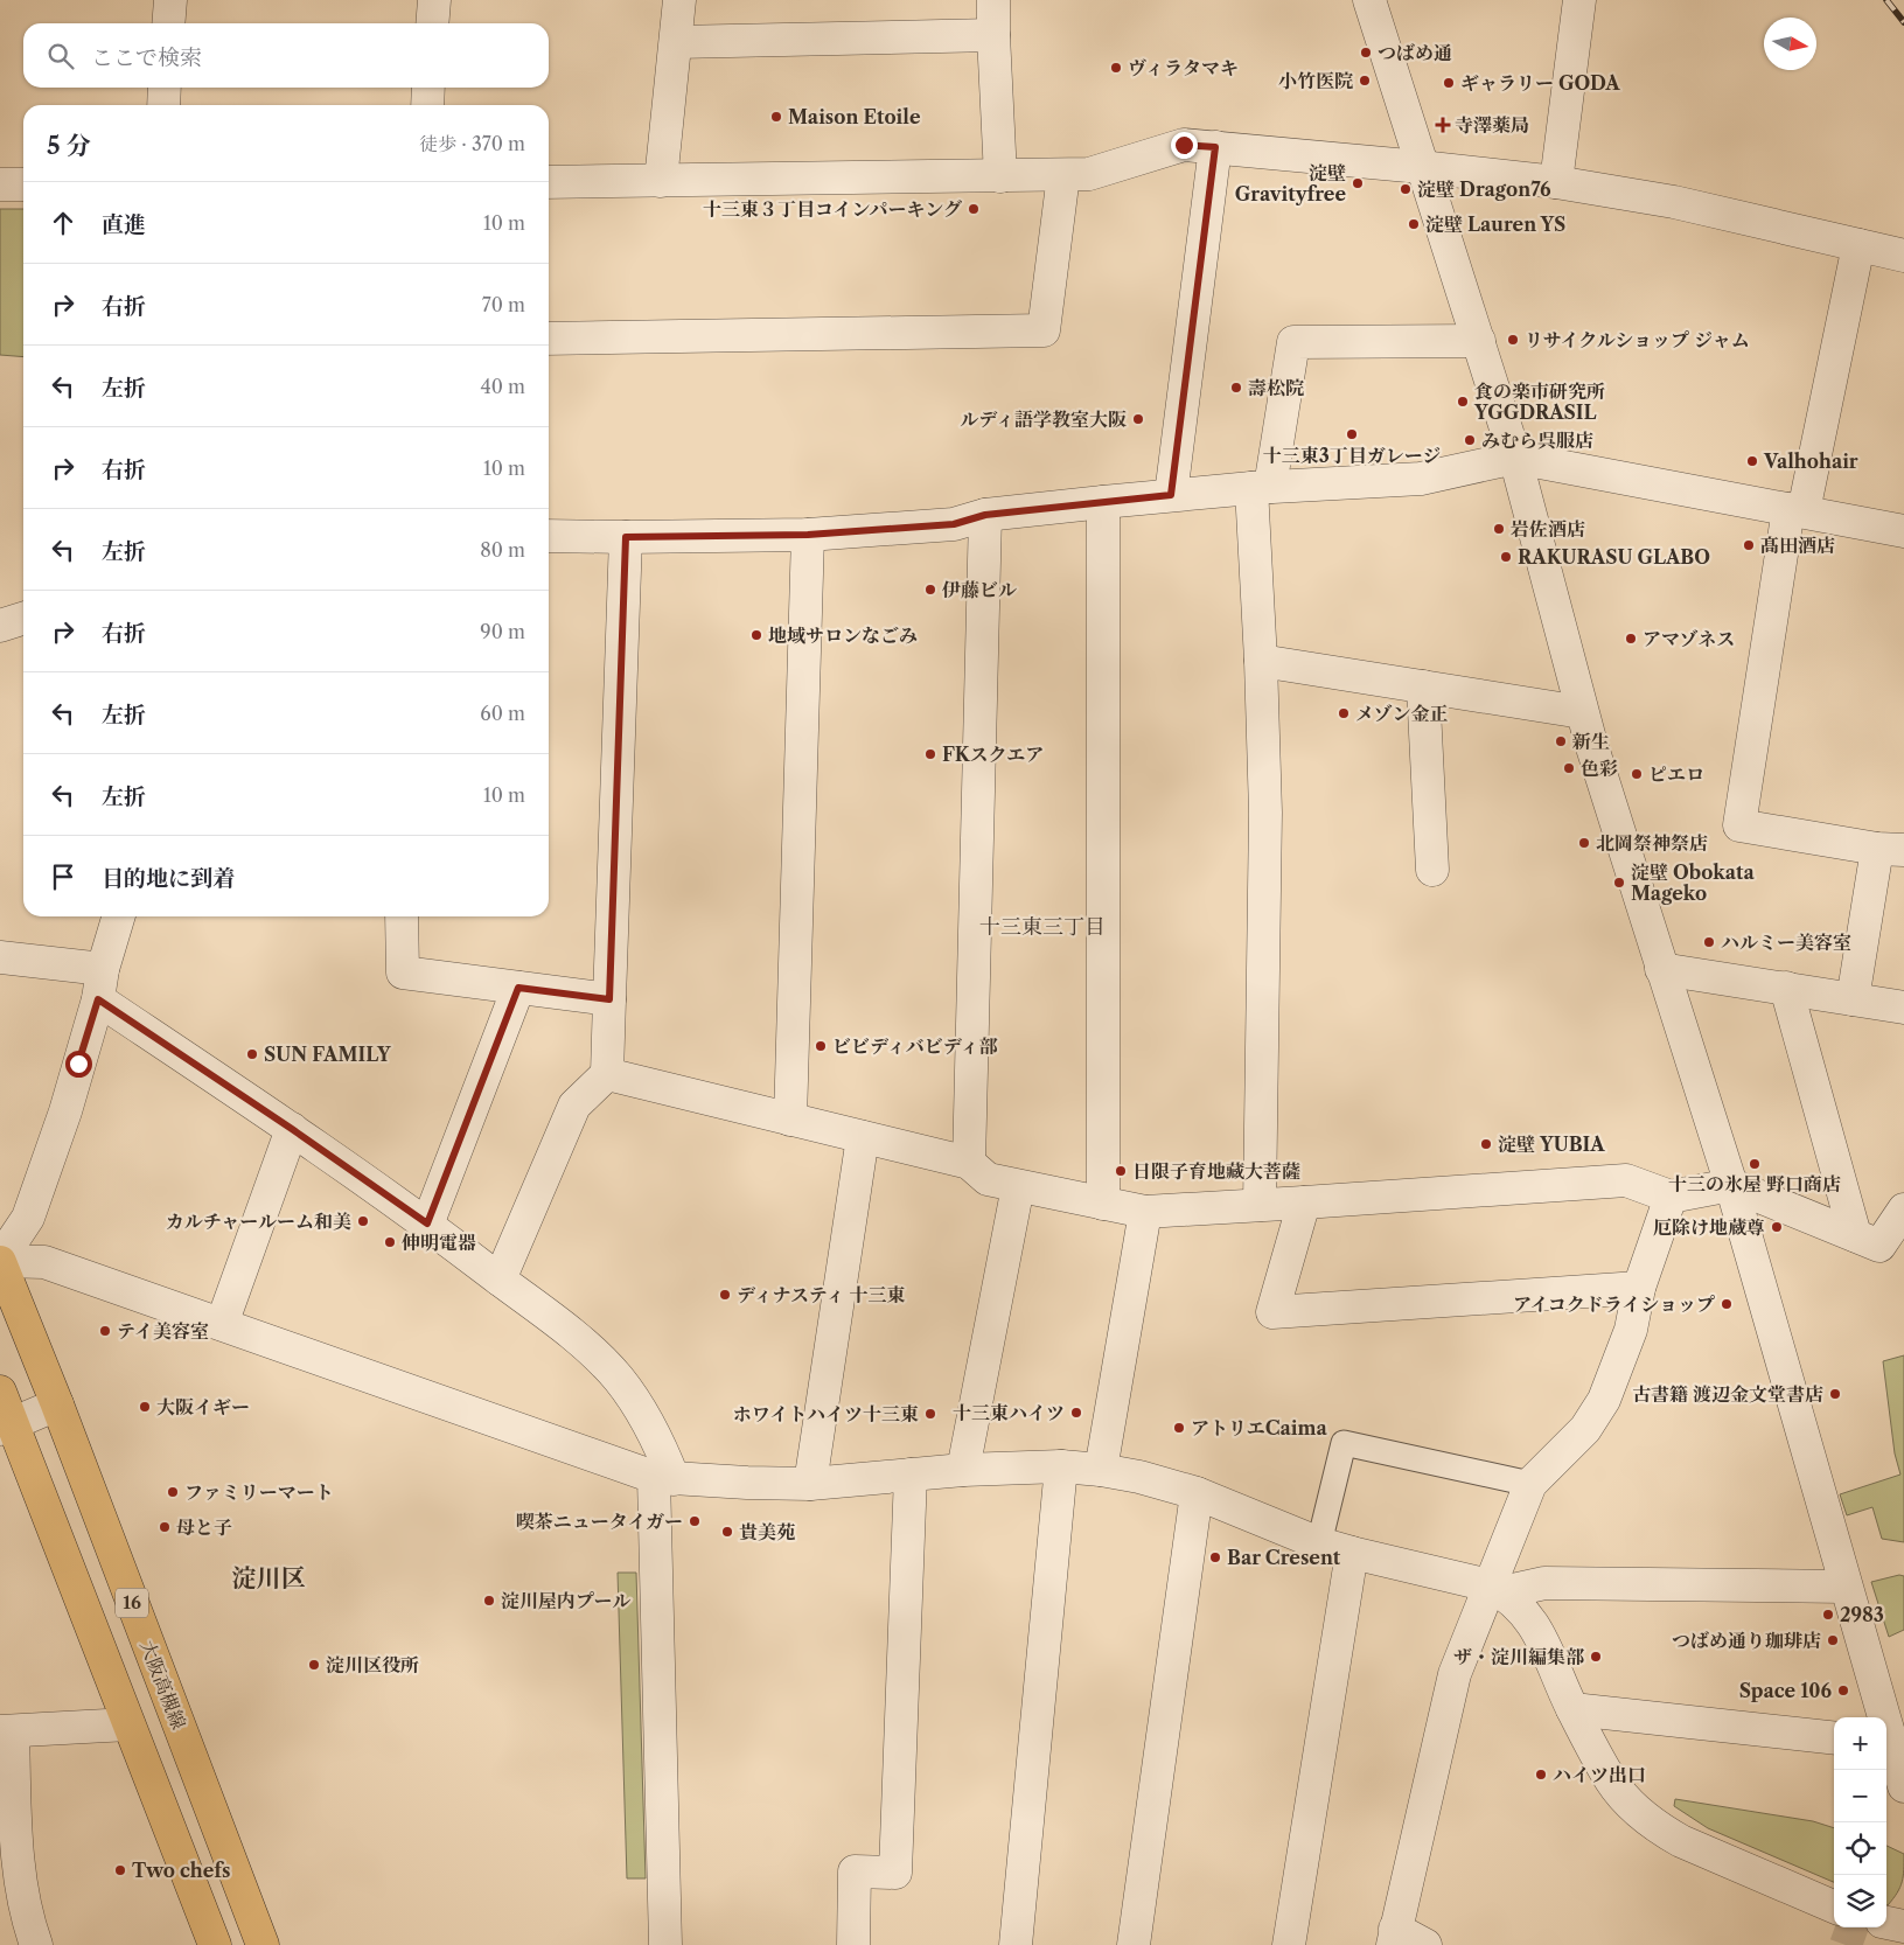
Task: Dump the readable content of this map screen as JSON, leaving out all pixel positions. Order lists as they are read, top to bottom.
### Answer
{
  "streets": {
    "main road": ["16", "大阪高槻線"]
  },
  "districts": ["十三東三丁目", "淀川区"],
  "places": {
    "other": [
      "つばめ通",
      "ヴィラタマキ",
      "小竹医院",
      "ギャラリー GODA",
      "Maison Etoile",
      "淀壁 Gravityfree",
      "淀壁 Dragon76",
      "十三東３丁目コインパーキング",
      "淀壁 Lauren YS",
      "リサイクルショップ ジャム",
      "壽松院",
      "食の楽市研究所 YGGDRASIL",
      "ルディ語学教室大阪",
      "十三東3丁目ガレージ",
      "みむら呉服店",
      "Valhohair",
      "岩佐酒店",
      "髙田酒店",
      "RAKURASU GLABO",
      "伊藤ビル",
      "地域サロンなごみ",
      "アマゾネス",
      "メゾン金正",
      "新生",
      "FKスクエア",
      "色彩",
      "ピエロ",
      "北岡祭神祭店",
      "淀壁 Obokata Mageko",
      "ハルミー美容室",
      "ビビディバビディ部",
      "SUN FAMILY",
      "淀壁 YUBIA",
      "十三の氷屋 野口商店",
      "日限子育地藏大菩薩",
      "カルチャールーム和美",
      "厄除け地蔵尊",
      "伸明電器",
      "ディナスティ 十三東",
      "アイコクドライショップ",
      "テイ美容室",
      "古書籍 渡辺金文堂書店",
      "大阪イギー",
      "十三東ハイツ",
      "ホワイトハイツ十三東",
      "アトリエCaima",
      "ファミリーマート",
      "喫茶ニュータイガー",
      "母と子",
      "貴美苑",
      "Bar Cresent",
      "淀川屋内プール",
      "2983",
      "つばめ通り珈琲店",
      "ザ・淀川編集部",
      "淀川区役所",
      "Space 106",
      "ハイツ出口",
      "Two chefs"
    ],
    "health": ["寺澤薬局"]
  },
  "north": "right",
  "page": {
    "search": "ここで検索",
    "heading": ["5 分", "徒歩 · 370 m"],
    "list": [
      ["直進", "10 m"],
      ["右折", "70 m"],
      ["左折", "40 m"],
      ["右折", "10 m"],
      ["左折", "80 m"],
      ["右折", "90 m"],
      ["左折", "60 m"],
      ["左折", "10 m"],
      "目的地に到着"
    ],
    "map_buttons": ["+", "−"]
  }
}
